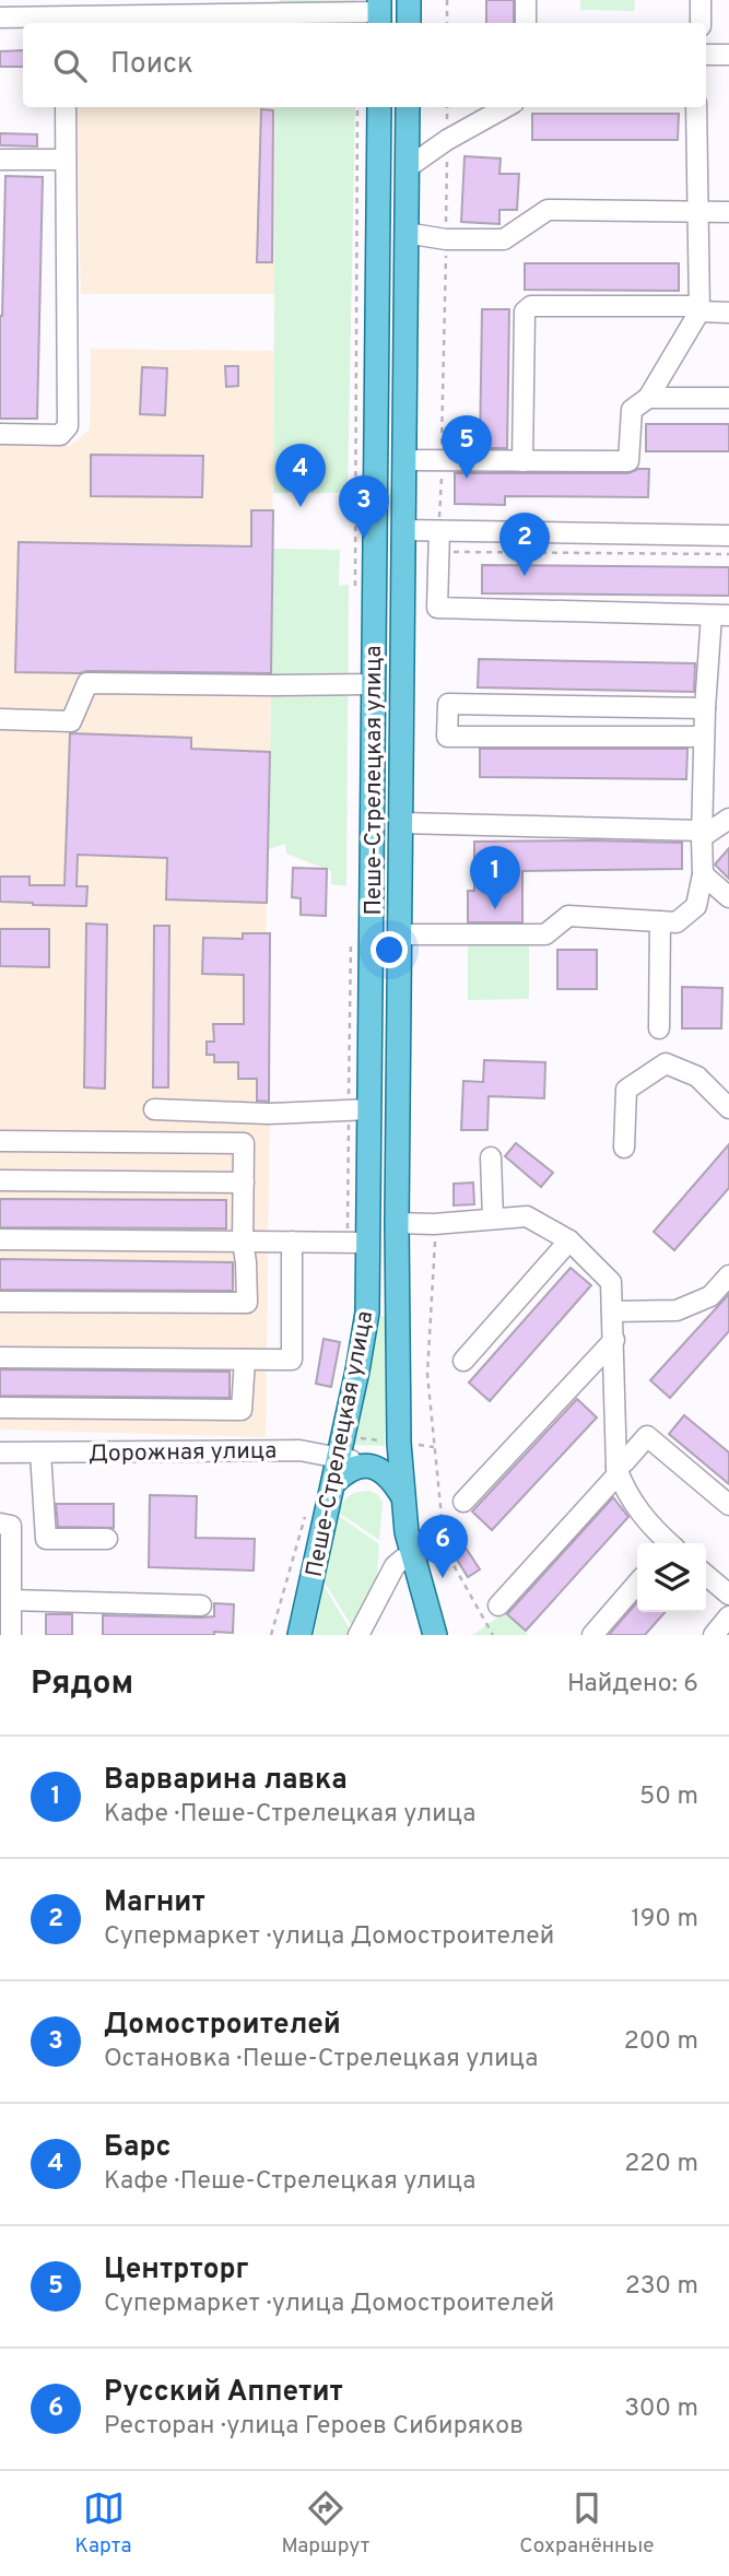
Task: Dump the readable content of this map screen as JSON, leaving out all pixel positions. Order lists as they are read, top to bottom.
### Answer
{
  "streets": {
    "main road": ["Пеше-Стрелецкая улица"],
    "street": ["Дорожная улица"]
  },
  "crossings": [
    ["Пеше-Стрелецкая улица", "Дорожная улица"]
  ],
  "page": {
    "search": "Поиск",
    "pins": [
      "5",
      "4",
      "3",
      "2",
      "1",
      "6"
    ],
    "heading": ["Рядом", "Найдено: 6"],
    "list": [
      {
        "mark": "1",
        "name": "Варварина лавка",
        "note": "Кафе · Пеше-Стрелецкая улица",
        "value": "50 m"
      },
      {
        "mark": "2",
        "name": "Магнит",
        "note": "Супермаркет · улица Домостроителей",
        "value": "190 m"
      },
      {
        "mark": "3",
        "name": "Домостроителей",
        "note": "Остановка · Пеше-Стрелецкая улица",
        "value": "200 m"
      },
      {
        "mark": "4",
        "name": "Барс",
        "note": "Кафе · Пеше-Стрелецкая улица",
        "value": "220 m"
      },
      {
        "mark": "5",
        "name": "Центрторг",
        "note": "Супермаркет · улица Домостроителей",
        "value": "230 m"
      },
      {
        "mark": "6",
        "name": "Русский Аппетит",
        "note": "Ресторан · улица Героев Сибиряков",
        "value": "300 m"
      }
    ],
    "nav": ["Карта", "Маршрут", "Сохранённые"]
  }
}
